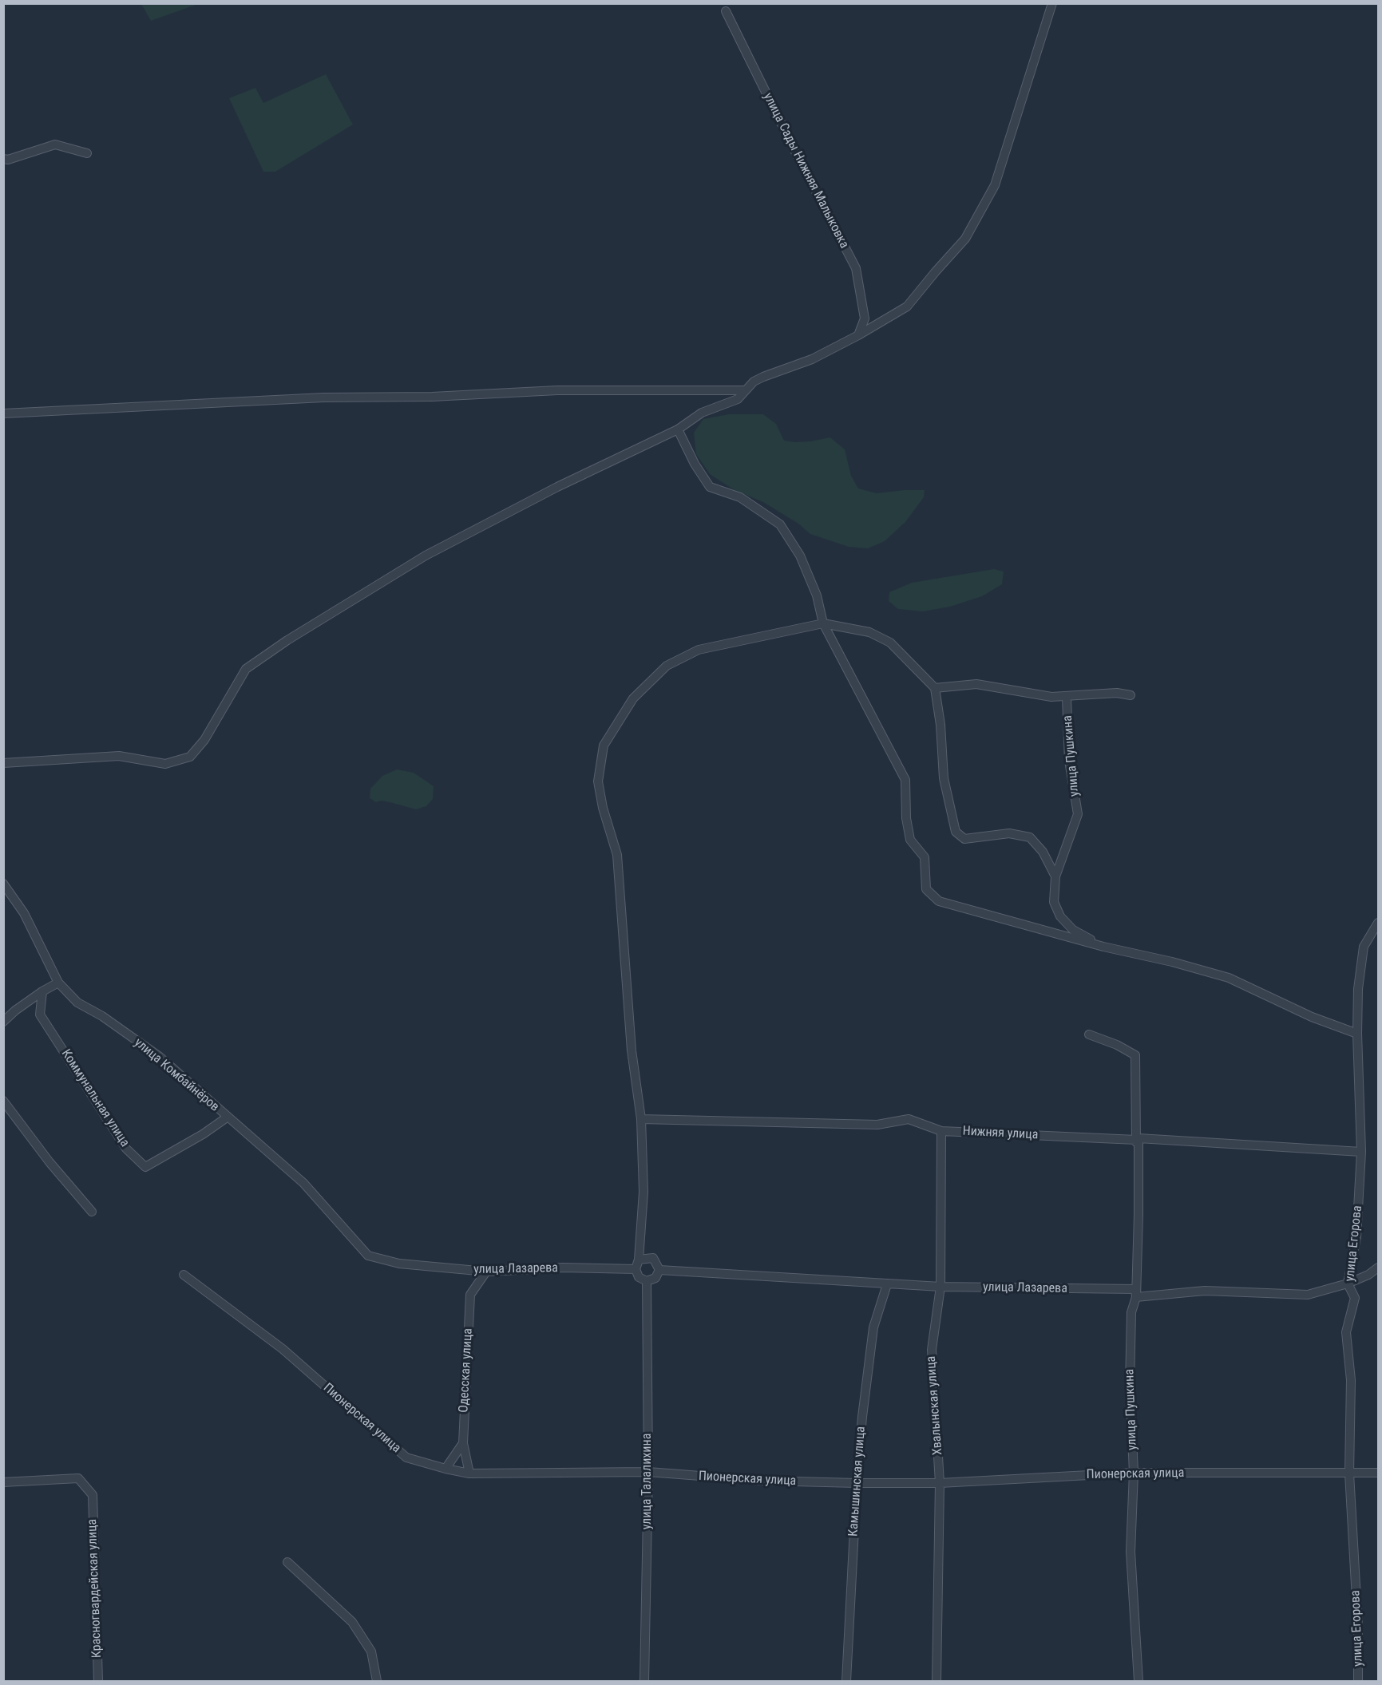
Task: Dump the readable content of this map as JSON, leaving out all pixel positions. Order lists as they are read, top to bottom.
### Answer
{
  "streets": {
    "street": [
      "улица Сады Нижняя Малыковка",
      "улица Пушкина",
      "улица Комбайнёров",
      "Коммунальная улица",
      "Нижняя улица",
      "улица Егорова",
      "улица Лазарева",
      "Одесская улица",
      "Хвалынская улица",
      "Пионерская улица",
      "улица Талалихина",
      "Камышинская улица",
      "Красногвардейская улица"
    ]
  },
  "crossings": [
    ["улица Пушкина", "Нижняя улица"],
    ["улица Пушкина", "улица Лазарева"],
    ["улица Пушкина", "Пионерская улица"],
    ["улица Комбайнёров", "Коммунальная улица"],
    ["улица Комбайнёров", "улица Лазарева"],
    ["Нижняя улица", "улица Егорова"],
    ["Нижняя улица", "Хвалынская улица"],
    ["улица Егорова", "улица Лазарева"],
    ["улица Егорова", "Пионерская улица"],
    ["улица Лазарева", "Одесская улица"],
    ["улица Лазарева", "Хвалынская улица"],
    ["улица Лазарева", "улица Талалихина"],
    ["улица Лазарева", "Камышинская улица"],
    ["Одесская улица", "Пионерская улица"],
    ["Хвалынская улица", "Пионерская улица"],
    ["Пионерская улица", "улица Талалихина"],
    ["Пионерская улица", "Камышинская улица"]
  ]
}
